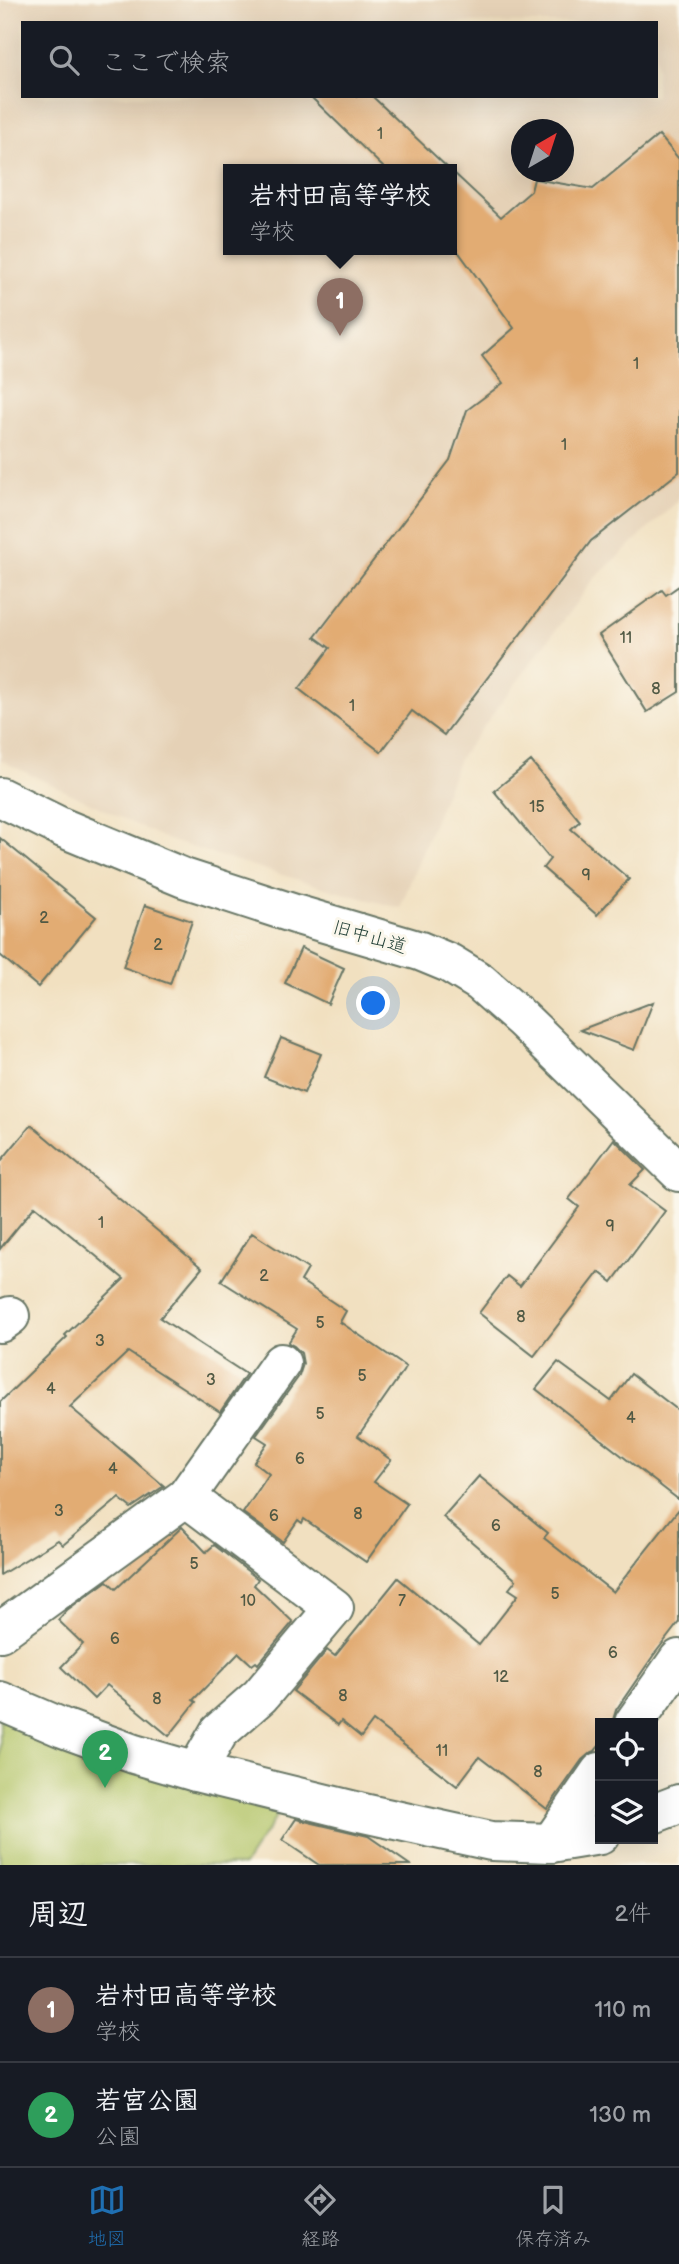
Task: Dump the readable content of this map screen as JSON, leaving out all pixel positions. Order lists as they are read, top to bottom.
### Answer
{
  "streets": {
    "main road": ["旧中山道"]
  },
  "house_numbers": [
    "1",
    "1",
    "1",
    "11",
    "8",
    "1",
    "15",
    "9",
    "2",
    "2",
    "1",
    "9",
    "2",
    "8",
    "5",
    "3",
    "5",
    "3",
    "4",
    "5",
    "4",
    "6",
    "4",
    "3",
    "8",
    "6",
    "6",
    "5",
    "5",
    "10",
    "7",
    "6",
    "6",
    "12",
    "8",
    "8",
    "11",
    "8"
  ],
  "north": "top right",
  "page": {
    "search": "ここで検索",
    "popup": ["岩村田高等学校", "学校"],
    "pins": ["1", "2"],
    "heading": ["周辺", "2件"],
    "list": [
      {
        "mark": "1",
        "name": "岩村田高等学校",
        "note": "学校",
        "value": "110 m"
      },
      {
        "mark": "2",
        "name": "若宮公園",
        "note": "公園",
        "value": "130 m"
      }
    ],
    "nav": ["地図", "経路", "保存済み"]
  }
}
